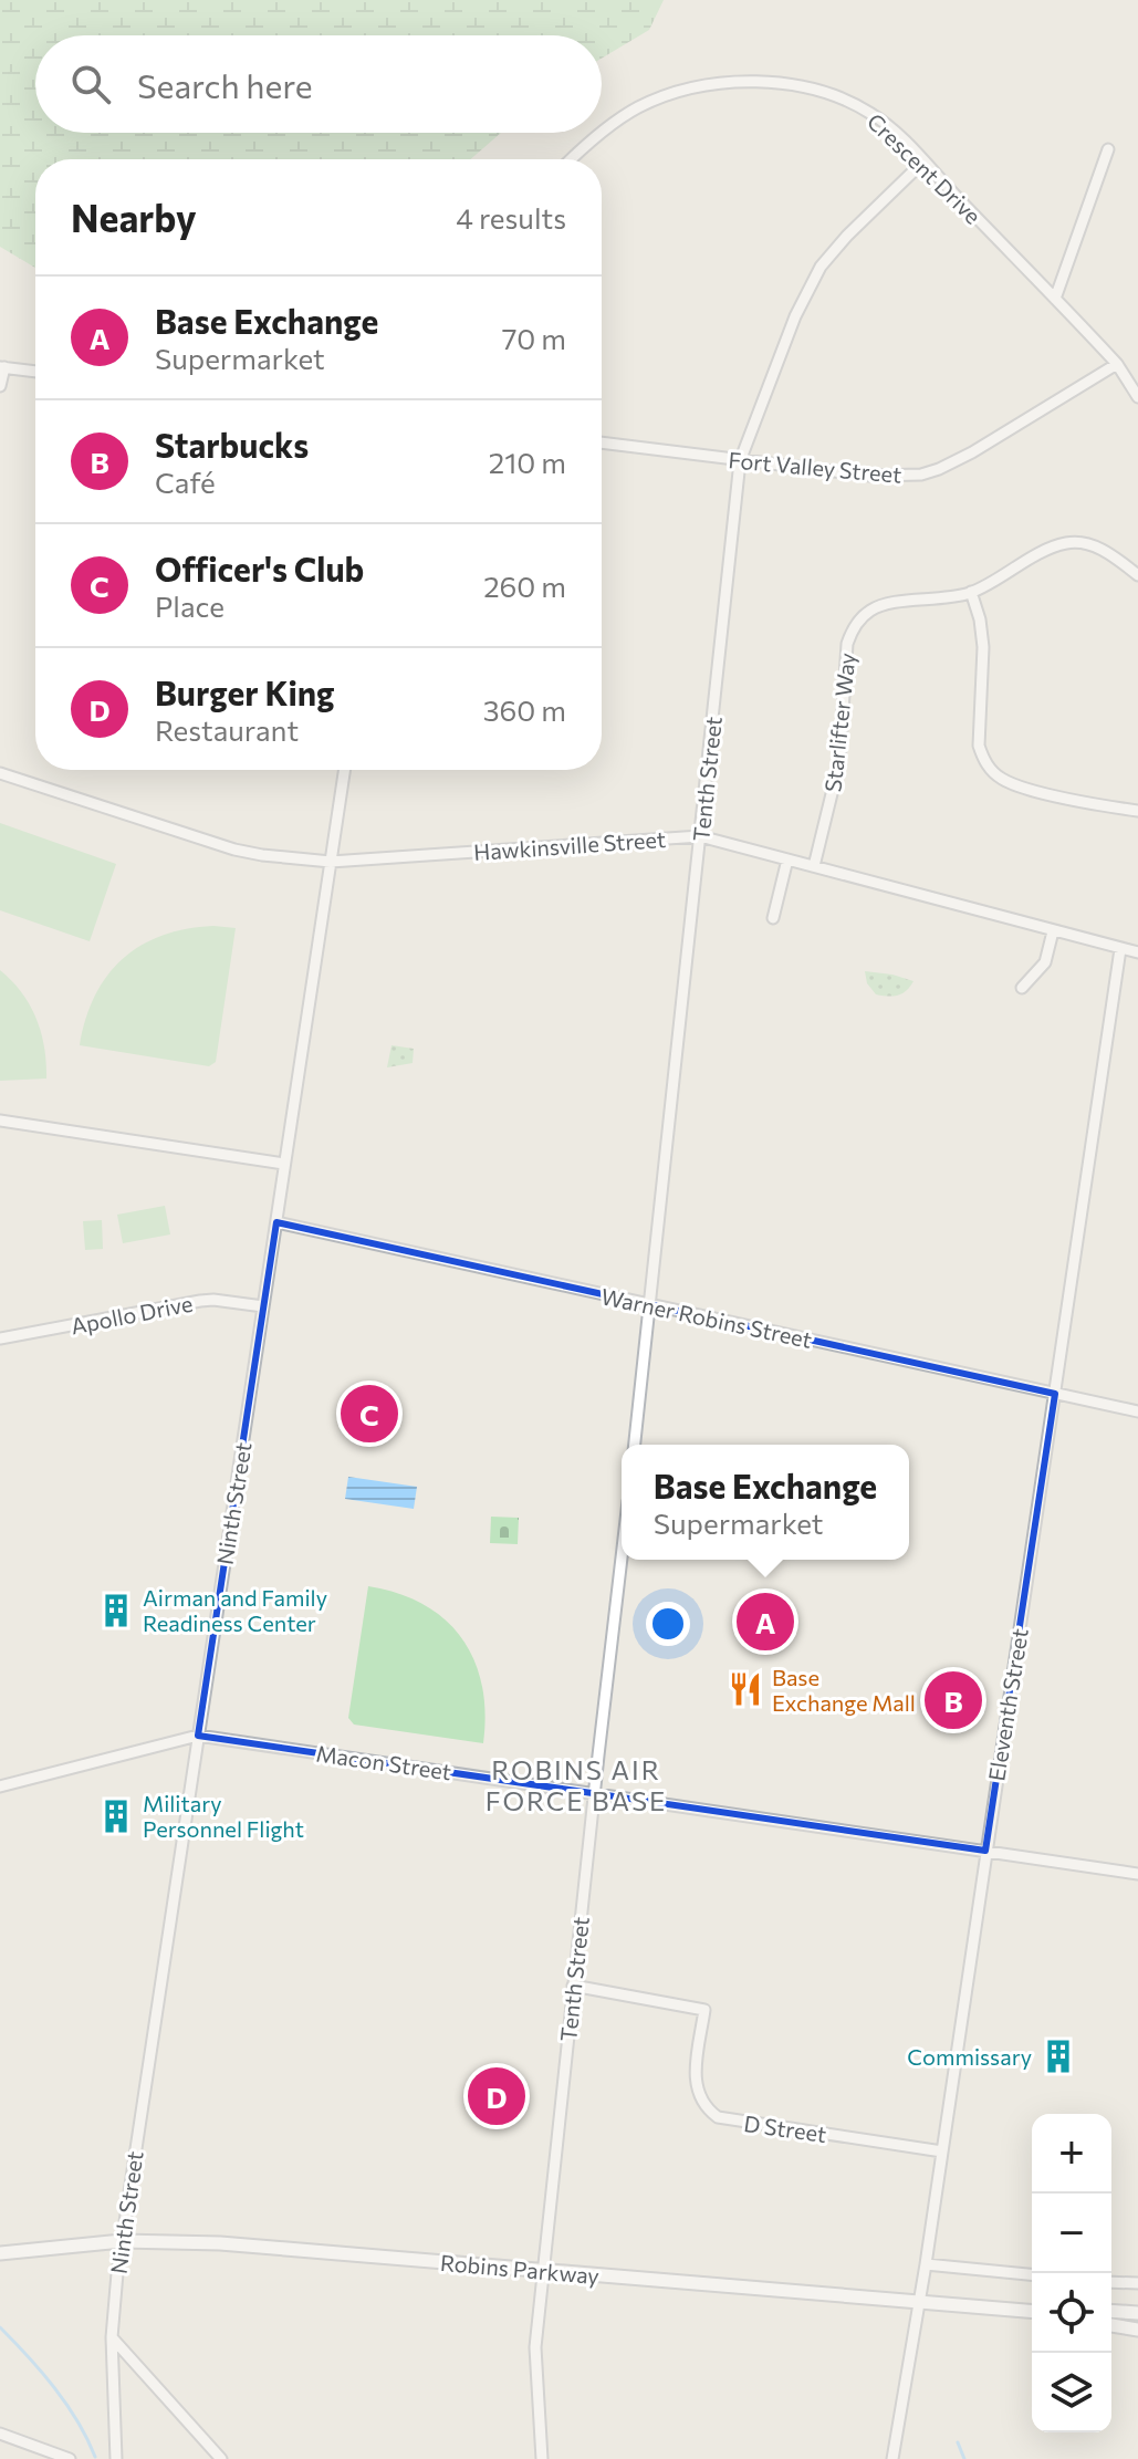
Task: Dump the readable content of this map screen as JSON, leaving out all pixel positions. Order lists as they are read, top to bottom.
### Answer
{
  "streets": {
    "street": [
      "Crescent Drive",
      "Fort Valley Street",
      "Starlifter Way",
      "Tenth Street",
      "Hawkinsville Street",
      "Apollo Drive",
      "Warner Robins Street",
      "Ninth Street",
      "Eleventh Street",
      "Macon Street",
      "D Street",
      "Robins Parkway"
    ]
  },
  "crossings": [
    ["Crescent Drive", "Fort Valley Street"],
    ["Crescent Drive", "Tenth Street"],
    ["Fort Valley Street", "Tenth Street"],
    ["Starlifter Way", "Hawkinsville Street"],
    ["Tenth Street", "Hawkinsville Street"],
    ["Tenth Street", "Warner Robins Street"],
    ["Tenth Street", "Macon Street"],
    ["Tenth Street", "D Street"],
    ["Tenth Street", "Robins Parkway"],
    ["Hawkinsville Street", "Ninth Street"],
    ["Hawkinsville Street", "Eleventh Street"],
    ["Apollo Drive", "Ninth Street"],
    ["Warner Robins Street", "Ninth Street"],
    ["Warner Robins Street", "Eleventh Street"],
    ["Ninth Street", "Macon Street"],
    ["Ninth Street", "Robins Parkway"],
    ["Eleventh Street", "Macon Street"],
    ["Eleventh Street", "D Street"],
    ["Eleventh Street", "Robins Parkway"]
  ],
  "districts": ["ROBINS AIR FORCE BASE"],
  "places": {
    "building": ["Airman and Family Readiness Center", "Military Personnel Flight", "Commissary"],
    "restaurant": ["Base Exchange Mall"]
  },
  "page": {
    "search": "Search here",
    "heading": ["Nearby", "4 results"],
    "list": [
      {
        "mark": "A",
        "name": "Base Exchange",
        "note": "Supermarket",
        "value": "70 m"
      },
      {
        "mark": "B",
        "name": "Starbucks",
        "note": "Café",
        "value": "210 m"
      },
      {
        "mark": "C",
        "name": "Officer's Club",
        "note": "Place",
        "value": "260 m"
      },
      {
        "mark": "D",
        "name": "Burger King",
        "note": "Restaurant",
        "value": "360 m"
      }
    ],
    "pins": [
      "C",
      "A",
      "B",
      "D"
    ],
    "popup": ["Base Exchange", "Supermarket"],
    "map_buttons": ["+", "−"]
  }
}
